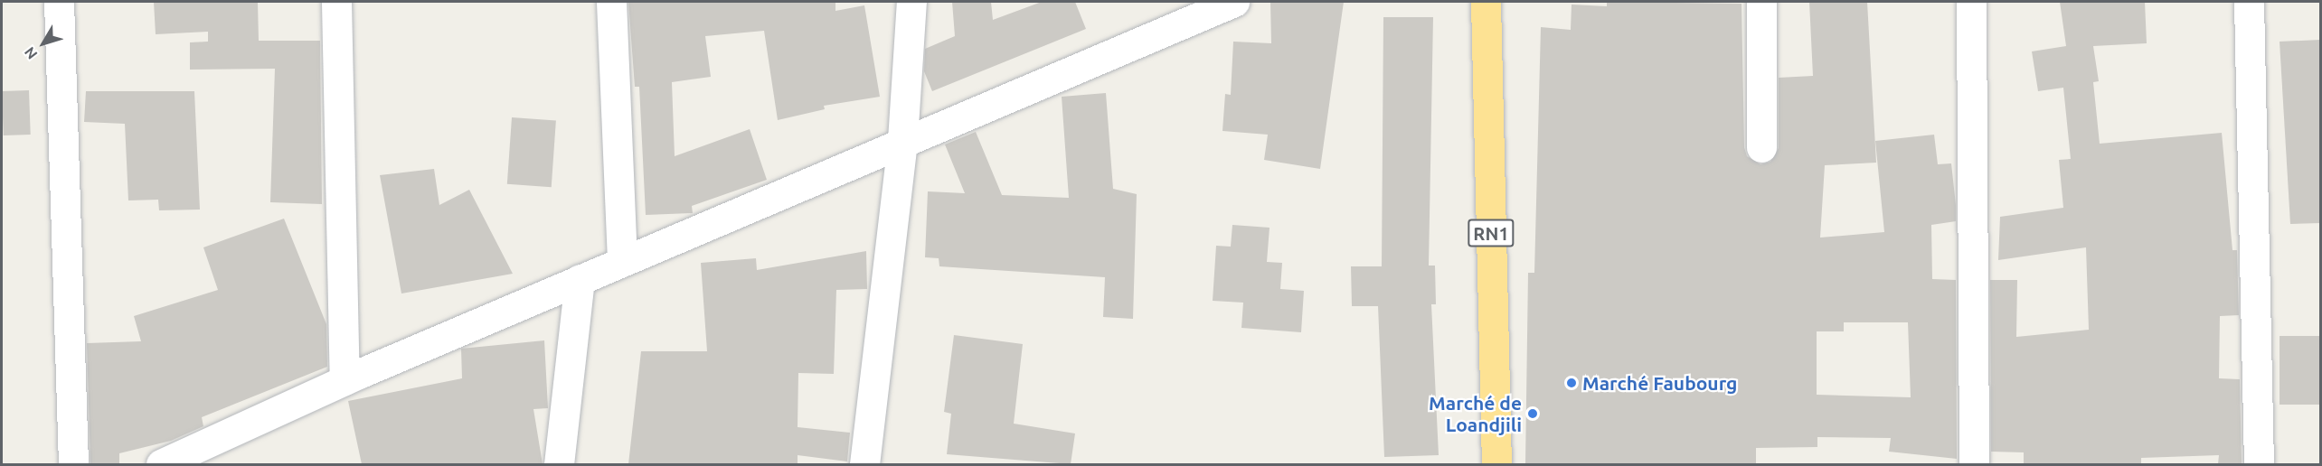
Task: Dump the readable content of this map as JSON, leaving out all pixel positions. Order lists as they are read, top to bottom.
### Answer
{
  "streets": {
    "highway": ["RN1"]
  },
  "places": ["Marché Faubourg", "Marché de Loandjili"],
  "north": "bottom left"
}
